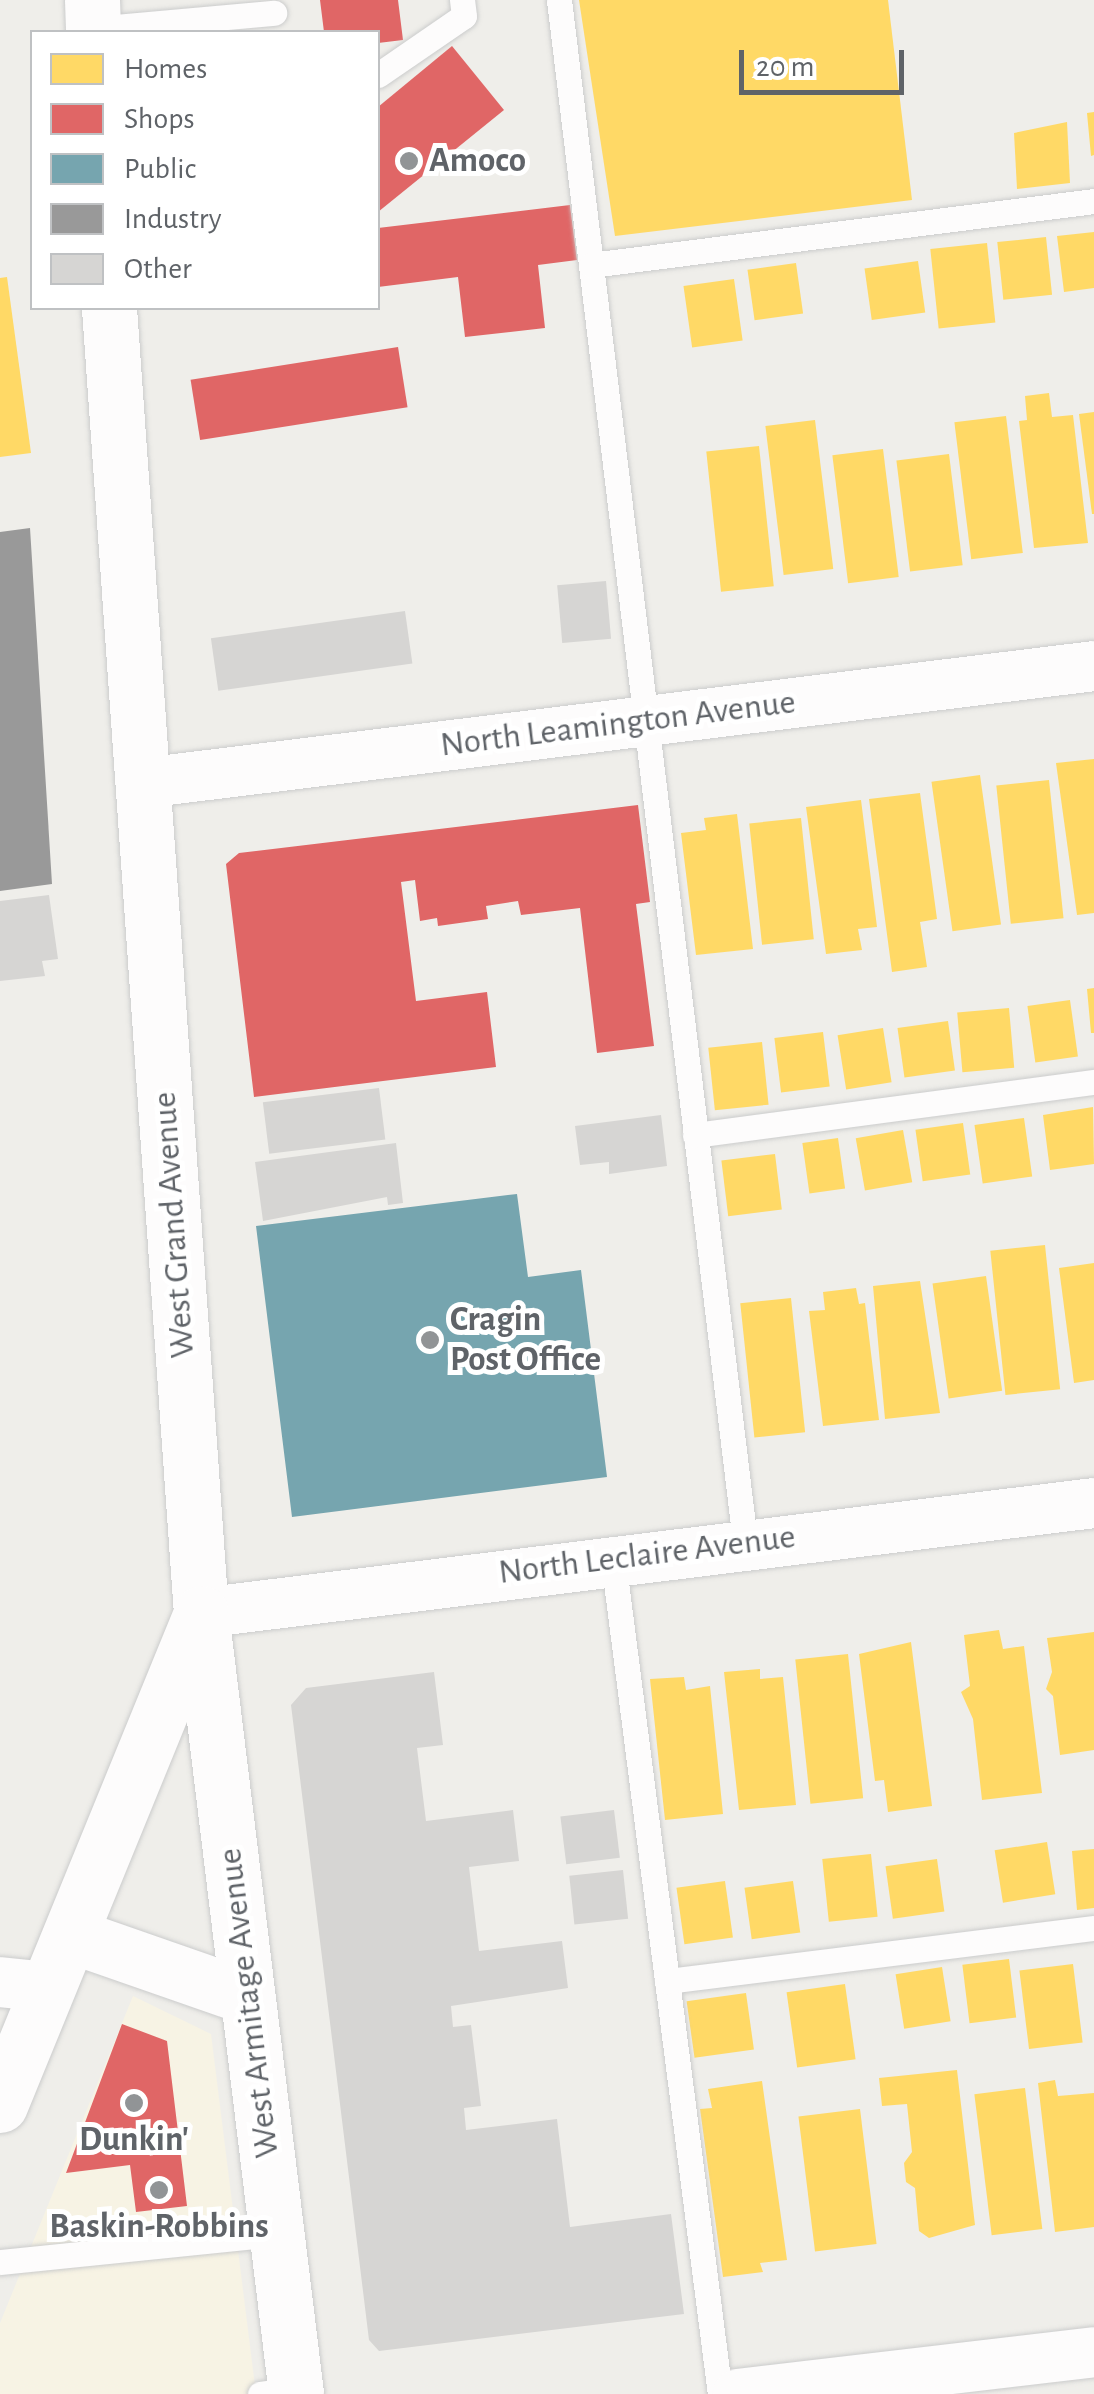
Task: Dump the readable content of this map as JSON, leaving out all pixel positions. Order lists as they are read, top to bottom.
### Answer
{
  "streets": {
    "main road": ["West Grand Avenue", "West Armitage Avenue"],
    "street": ["North Leamington Avenue", "North Leclaire Avenue"]
  },
  "crossings": [
    ["North Leamington Avenue", "West Grand Avenue"],
    ["West Grand Avenue", "North Leclaire Avenue"],
    ["West Grand Avenue", "West Armitage Avenue"],
    ["North Leclaire Avenue", "West Armitage Avenue"]
  ],
  "places": [
    "Amoco",
    "Cragin Post Office",
    "Dunkin'",
    "Baskin-Robbins"
  ],
  "legend": [
    "Homes",
    "Shops",
    "Public",
    "Industry",
    "Other"
  ],
  "scale_bar": "20 m"
}
